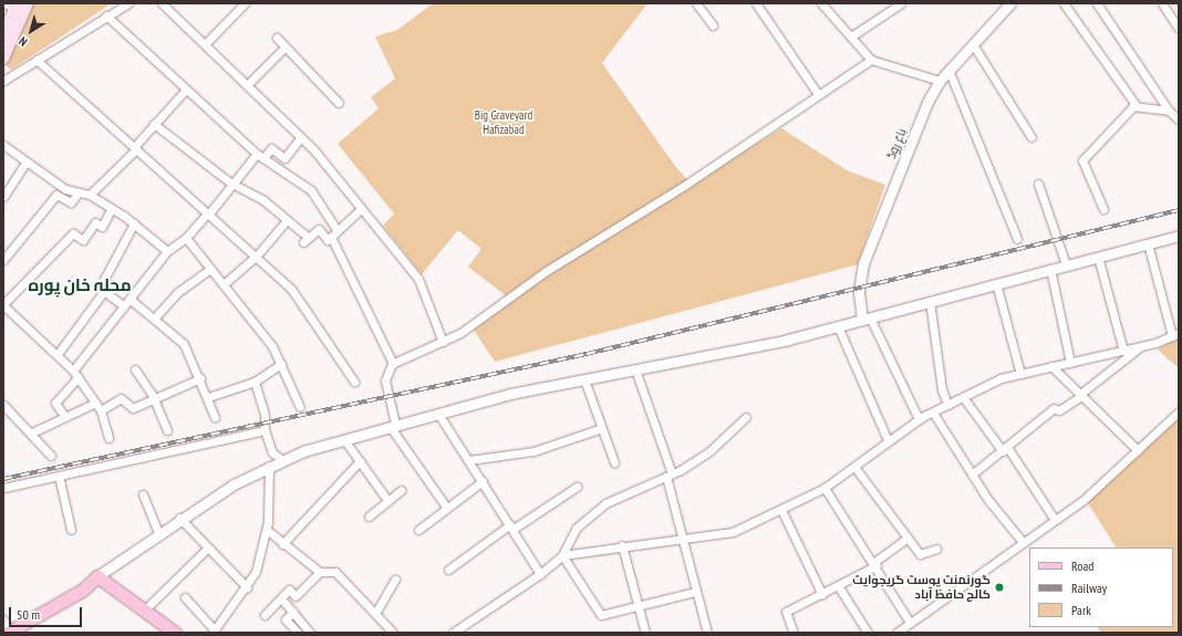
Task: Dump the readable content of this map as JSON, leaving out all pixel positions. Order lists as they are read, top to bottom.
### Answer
{
  "streets": {
    "street": ["باغ روڈ"]
  },
  "districts": ["محلہ خان پورہ"],
  "parks": ["Big Graveyard Hafizabad"],
  "places": ["گورنمنٹ پوسٹ گریجوایٹ کالج حافظ آباد"],
  "legend": ["Road", "Railway", "Park"],
  "scale_bar": "50 m",
  "north": "bottom left"
}
